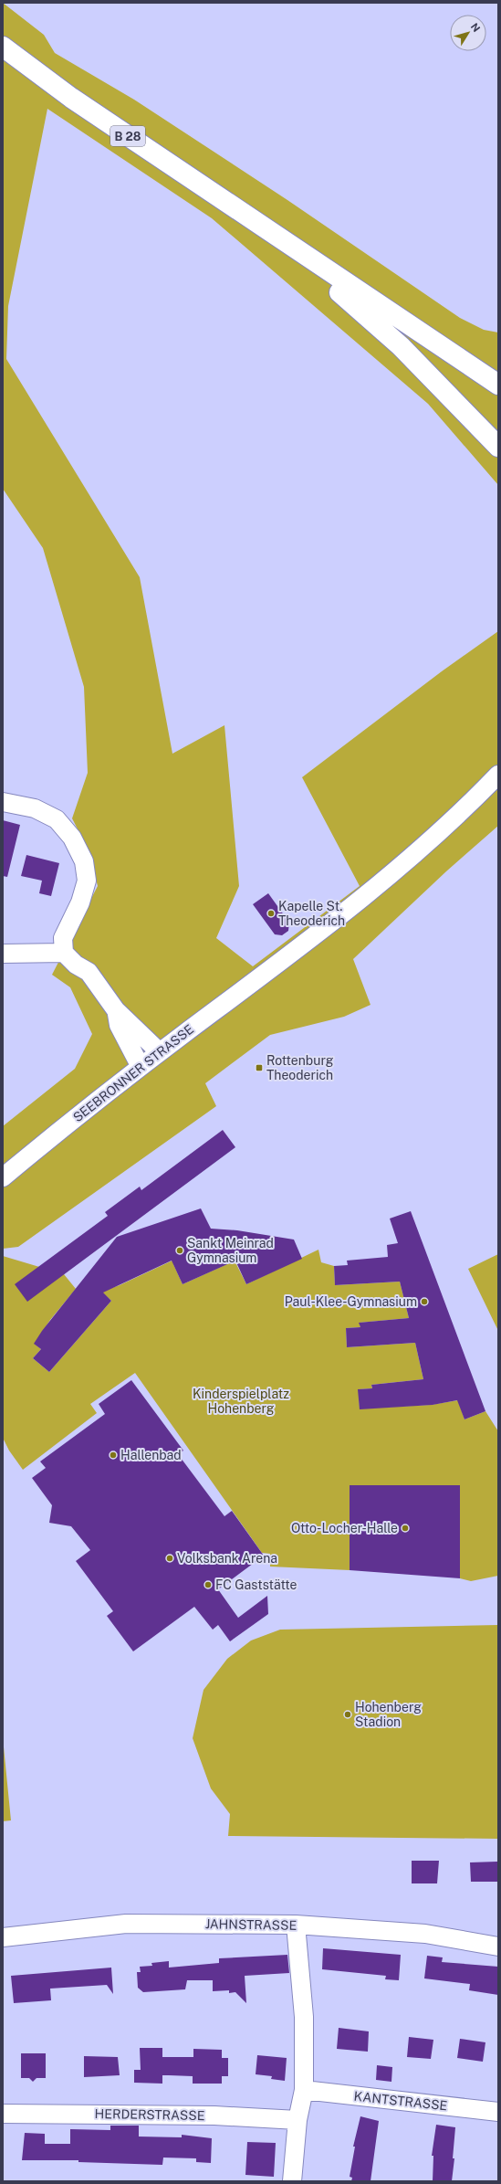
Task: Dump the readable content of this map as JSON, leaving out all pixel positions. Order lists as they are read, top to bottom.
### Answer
{
  "streets": {
    "main road": ["B 28"],
    "street": [
      "SEEBRONNER STRASSE",
      "JAHNSTRASSE",
      "KANTSTRASSE",
      "HERDERSTRASSE"
    ]
  },
  "parks": ["Kinderspielplatz Hohenberg"],
  "places": {
    "other": [
      "Kapelle St. Theoderich",
      "Sankt Meinrad Gymnasium",
      "Paul-Klee-Gymnasium",
      "Hallenbad",
      "Otto-Locher-Halle",
      "Volksbank Arena",
      "FC Gaststätte",
      "Hohenberg Stadion"
    ],
    "transit": ["Rottenburg Theoderich"]
  },
  "north": "top right"
}
